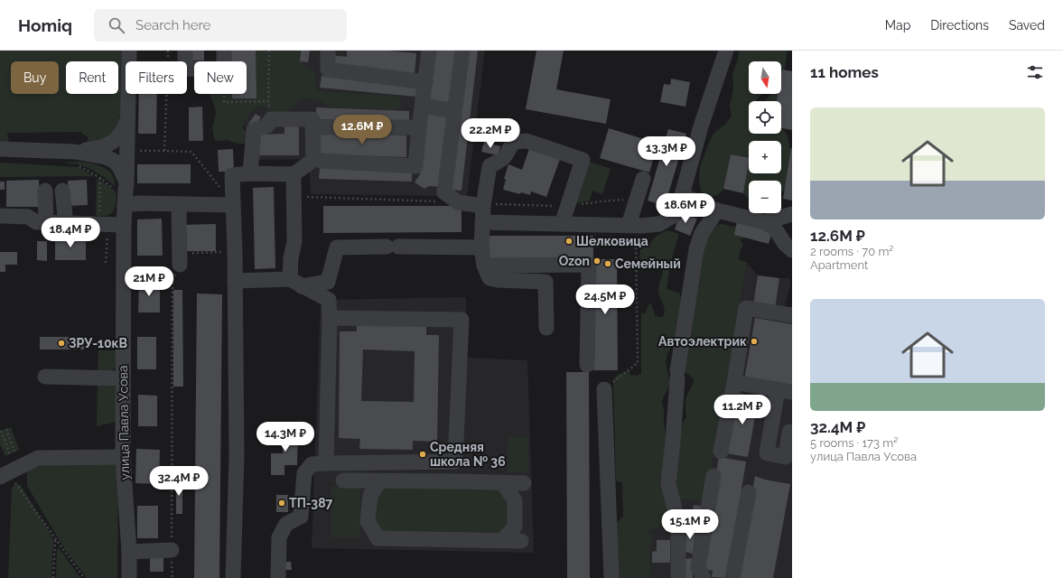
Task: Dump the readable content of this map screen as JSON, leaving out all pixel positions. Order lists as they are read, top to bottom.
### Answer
{
  "streets": {
    "street": ["улица Павла Усова"]
  },
  "places": [
    "Шелковица",
    "Ozon",
    "Семейный",
    "Автоэлектрик",
    "ЗРУ-10кВ",
    "Средняя школа № 36",
    "ТП-387"
  ],
  "north": "bottom",
  "page": {
    "header": "Homiq",
    "search": "Search here",
    "nav": ["Map", "Directions", "Saved"],
    "heading": "11 homes",
    "map_buttons": ["+", "−"],
    "chip": [
      "Buy",
      "Rent",
      "Filters",
      "New"
    ],
    "list": [
      {
        "name": "12.6M ₽",
        "note": "2 rooms · 70 m² · Apartment"
      },
      {
        "name": "32.4M ₽",
        "note": "5 rooms · 173 m² · улица Павла Усова"
      }
    ],
    "price": [
      "12.6M ₽",
      "22.2M ₽",
      "13.3M ₽",
      "18.6M ₽",
      "18.4M ₽",
      "21M ₽",
      "24.5M ₽",
      "11.2M ₽",
      "14.3M ₽",
      "32.4M ₽",
      "15.1M ₽"
    ]
  }
}
